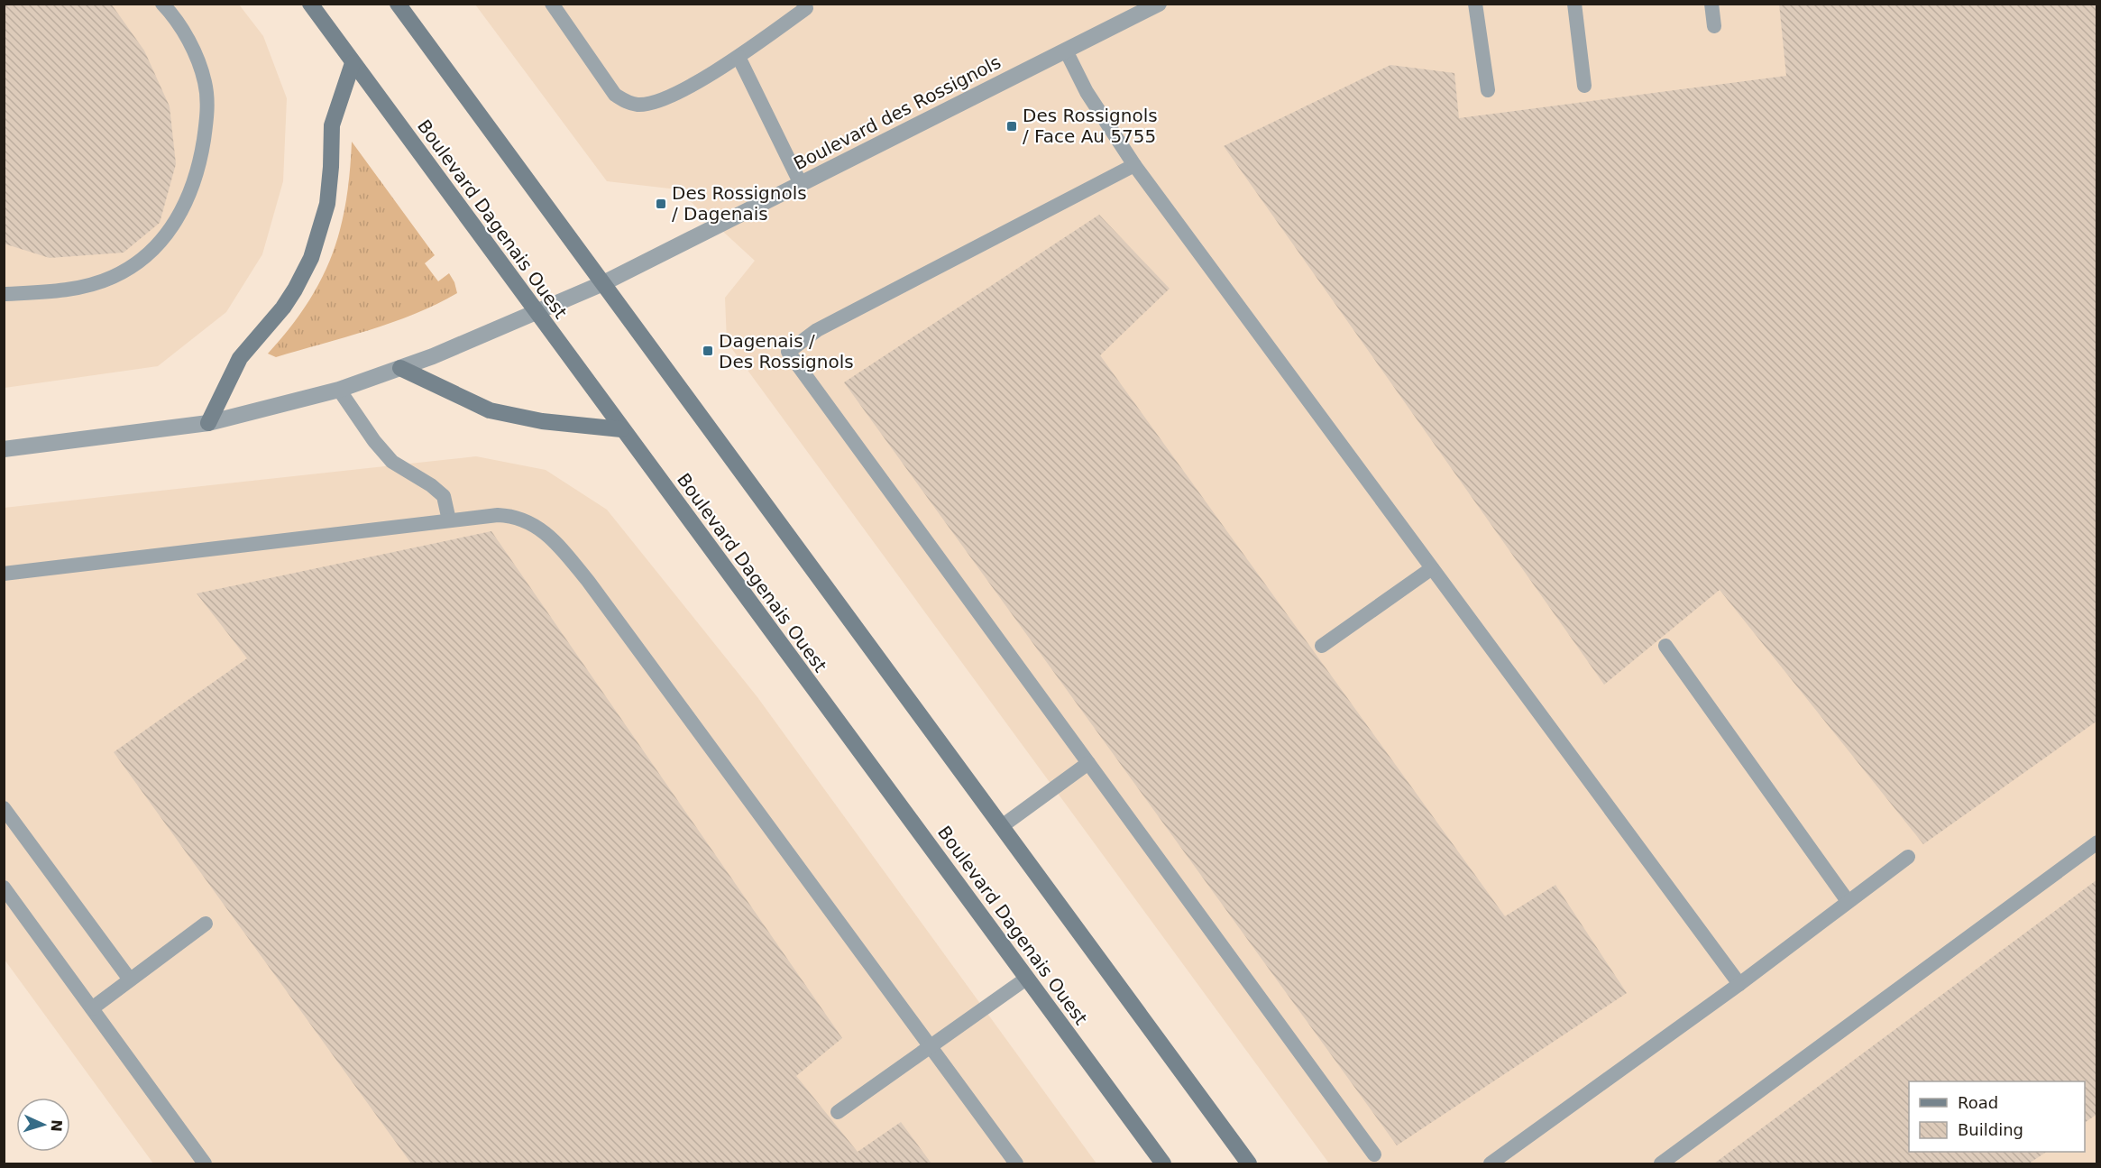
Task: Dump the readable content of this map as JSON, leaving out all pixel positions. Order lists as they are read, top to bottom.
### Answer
{
  "streets": {
    "main road": ["Boulevard Dagenais Ouest"],
    "street": ["Boulevard des Rossignols"]
  },
  "crossings": [
    ["Boulevard des Rossignols", "Boulevard Dagenais Ouest"]
  ],
  "places": {
    "transit": ["Des Rossignols / Face Au 5755", "Des Rossignols / Dagenais", "Dagenais / Des Rossignols"]
  },
  "legend": ["Road", "Building"],
  "north": "right"
}
